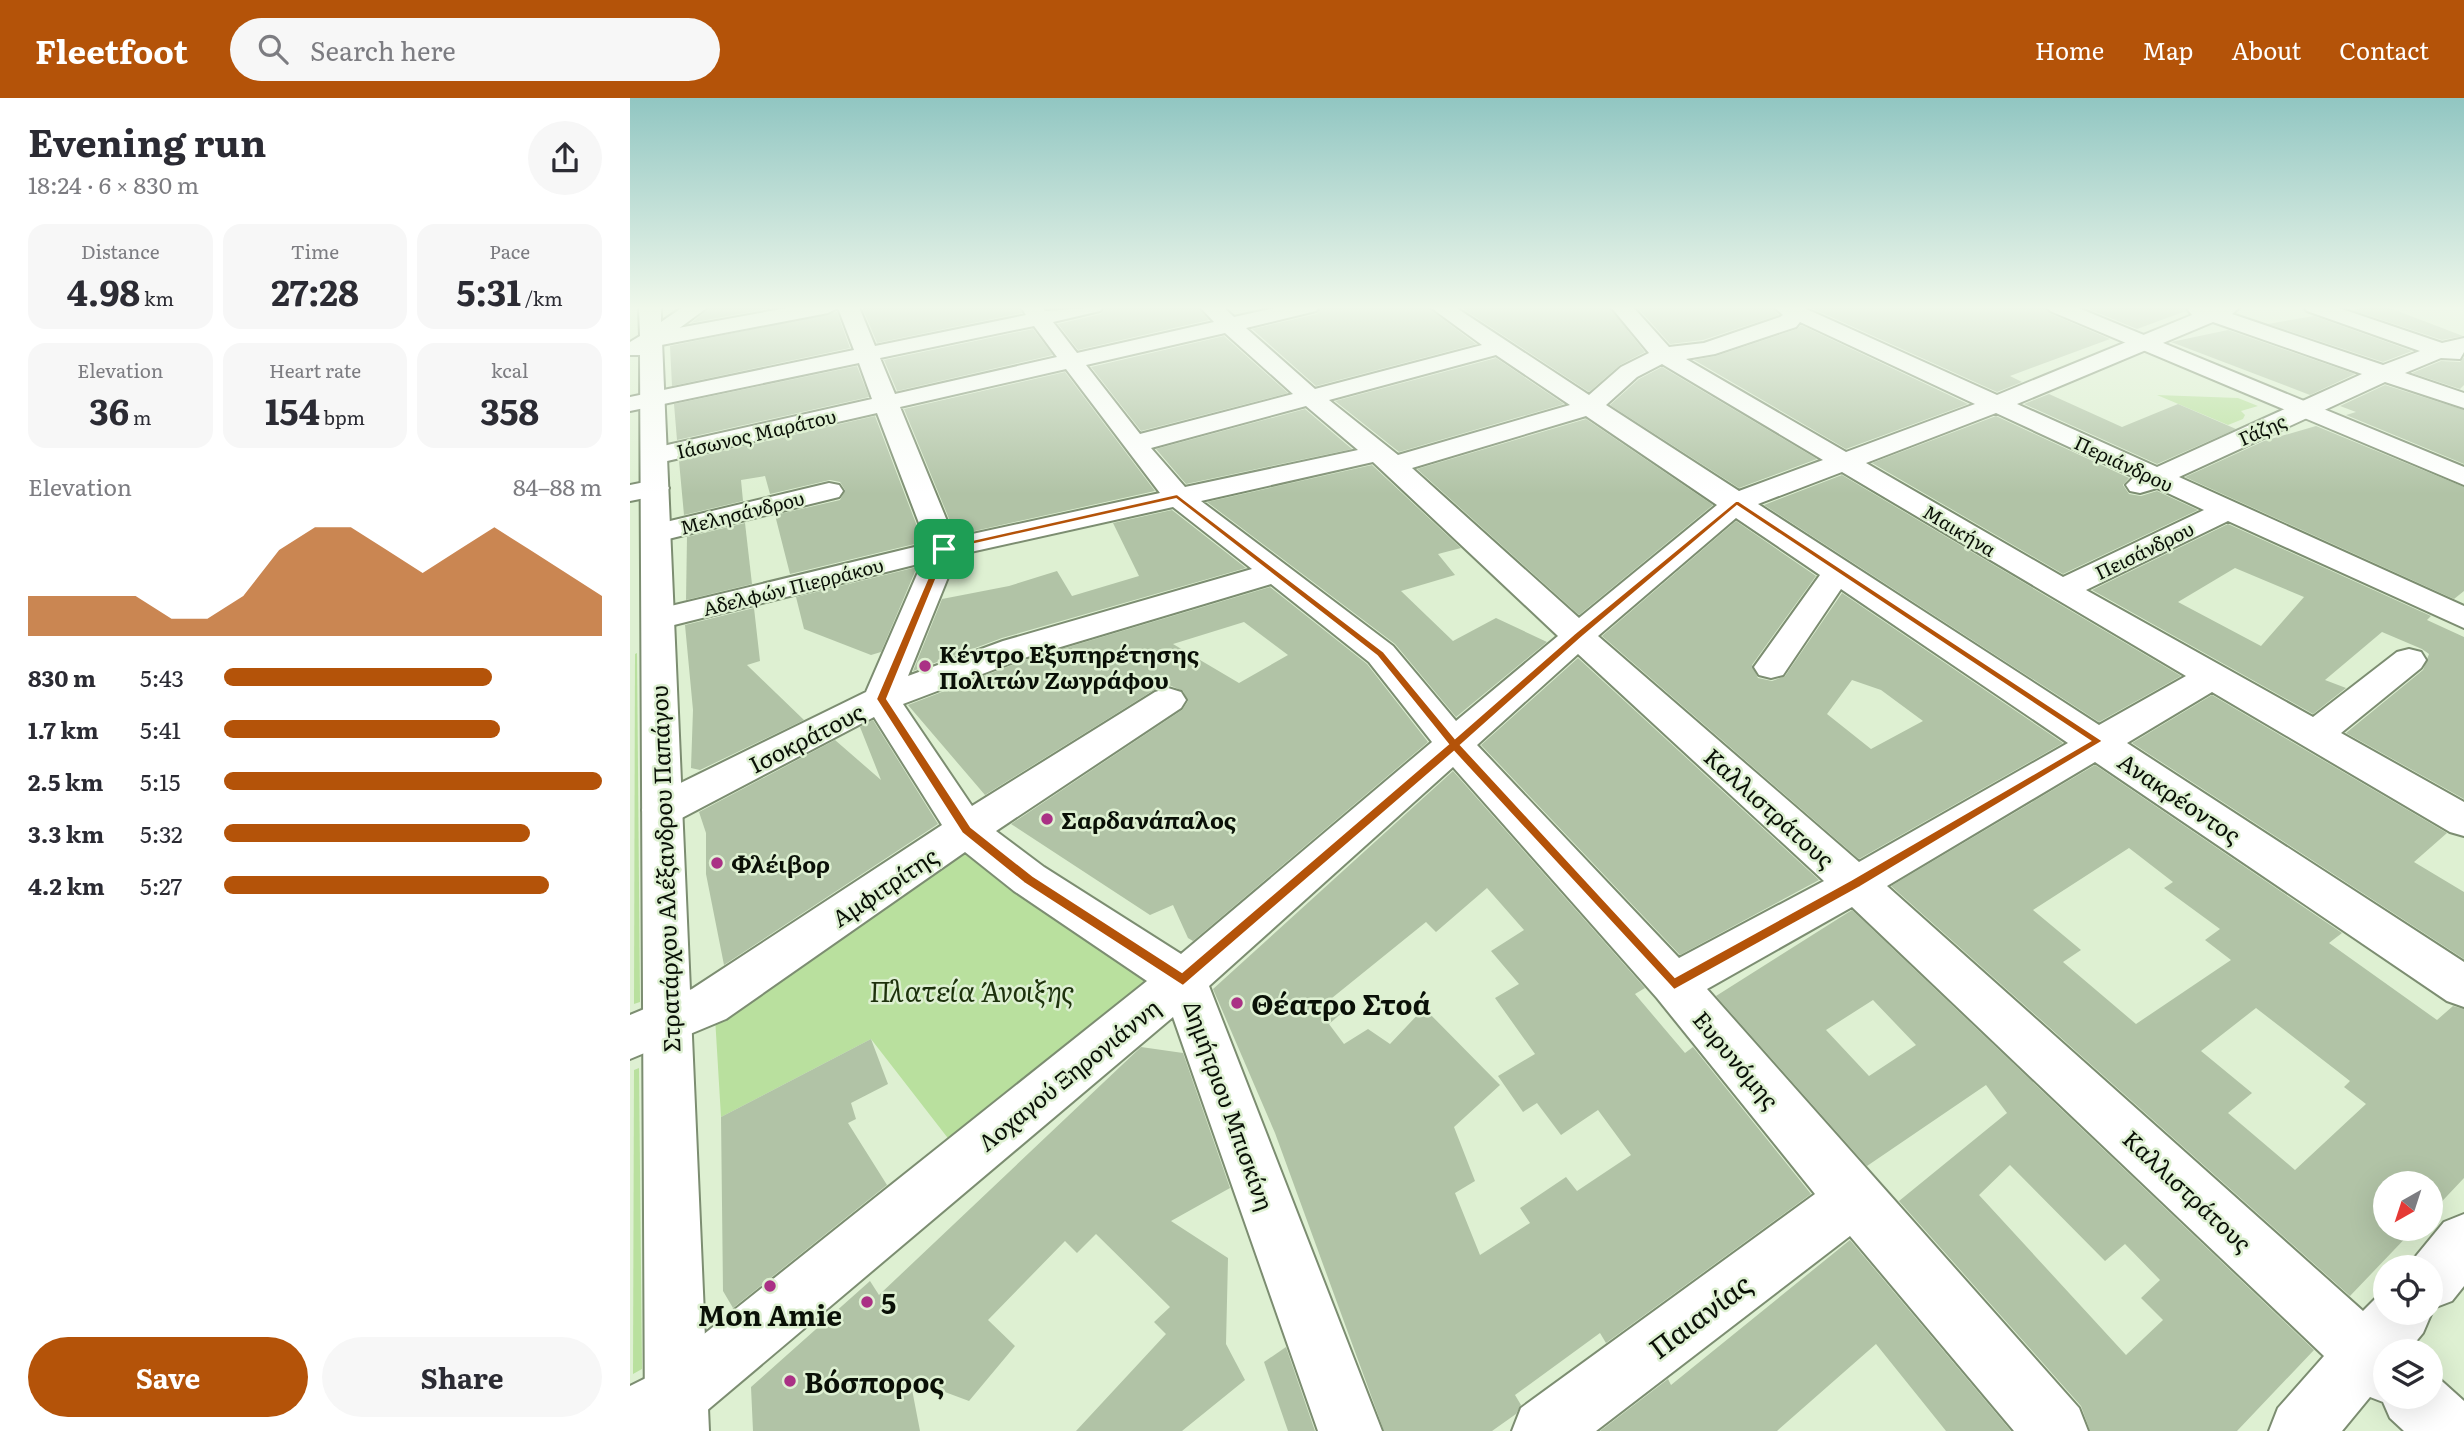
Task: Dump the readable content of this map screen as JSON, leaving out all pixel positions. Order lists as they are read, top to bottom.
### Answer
{
  "streets": {
    "street": [
      "Γάζης",
      "Ιάσωνος Μαράτου",
      "Περιάνδρου",
      "Μελησάνδρου",
      "Μαικήνα",
      "Πεισάνδρου",
      "Αδελφών Πιερράκου",
      "Ισοκράτους",
      "Ανακρέοντος",
      "Καλλιστράτους",
      "Στρατάρχου Αλέξανδρου Παπάγου",
      "Αμφιτρίτης",
      "Ευρυνόμης",
      "Λοχαγού Ξηρογιάννη",
      "Δημήτριου Μπισκίνη",
      "Παιανίας"
    ]
  },
  "crossings": [
    ["Γάζης", "Περιάνδρου"],
    ["Ιάσωνος Μαράτου", "Στρατάρχου Αλέξανδρου Παπάγου"],
    ["Περιάνδρου", "Πεισάνδρου"],
    ["Περιάνδρου", "Λοχαγού Ξηρογιάννη"],
    ["Μελησάνδρου", "Στρατάρχου Αλέξανδρου Παπάγου"],
    ["Μαικήνα", "Πεισάνδρου"],
    ["Μαικήνα", "Λοχαγού Ξηρογιάννη"],
    ["Αδελφών Πιερράκου", "Ανακρέοντος"],
    ["Αδελφών Πιερράκου", "Καλλιστράτους"],
    ["Αδελφών Πιερράκου", "Στρατάρχου Αλέξανδρου Παπάγου"],
    ["Αδελφών Πιερράκου", "Ευρυνόμης"],
    ["Ισοκράτους", "Στρατάρχου Αλέξανδρου Παπάγου"],
    ["Ισοκράτους", "Ευρυνόμης"],
    ["Ισοκράτους", "Δημήτριου Μπισκίνη"],
    ["Ανακρέοντος", "Λοχαγού Ξηρογιάννη"],
    ["Καλλιστράτους", "Λοχαγού Ξηρογιάννη"],
    ["Στρατάρχου Αλέξανδρου Παπάγου", "Αμφιτρίτης"],
    ["Στρατάρχου Αλέξανδρου Παπάγου", "Λοχαγού Ξηρογιάννη"],
    ["Αμφιτρίτης", "Δημήτριου Μπισκίνη"],
    ["Ευρυνόμης", "Λοχαγού Ξηρογιάννη"],
    ["Ευρυνόμης", "Παιανίας"],
    ["Λοχαγού Ξηρογιάννη", "Δημήτριου Μπισκίνη"]
  ],
  "parks": ["Πλατεία Άνοιξης"],
  "places": [
    "Κέντρο Εξυπηρέτησης Πολιτών Ζωγράφου",
    "Σαρδανάπαλος",
    "Φλέιβορ",
    "Θέατρο Στοά",
    "Mon Amie",
    "5",
    "Βόσπορος"
  ],
  "north": "bottom left",
  "page": {
    "header": "Fleetfoot",
    "search": "Search here",
    "nav": [
      "Home",
      "Map",
      "About",
      "Contact"
    ],
    "heading": ["Evening run", "18:24 · 6 × 830 m"],
    "stats": [
      ["Distance", "4.98 km"],
      ["Time", "27:28"],
      ["Pace", "5:31 /km"],
      ["Elevation", "36 m"],
      ["Heart rate", "154 bpm"],
      ["kcal", "358"]
    ],
    "chart": ["Elevation", "84–88 m"],
    "list": [
      {
        "name": "830 m",
        "note": "5:43"
      },
      {
        "name": "1.7 km",
        "note": "5:41"
      },
      {
        "name": "2.5 km",
        "note": "5:15"
      },
      {
        "name": "3.3 km",
        "note": "5:32"
      },
      {
        "name": "4.2 km",
        "note": "5:27"
      }
    ],
    "buttons": ["Save", "Share"]
  }
}
